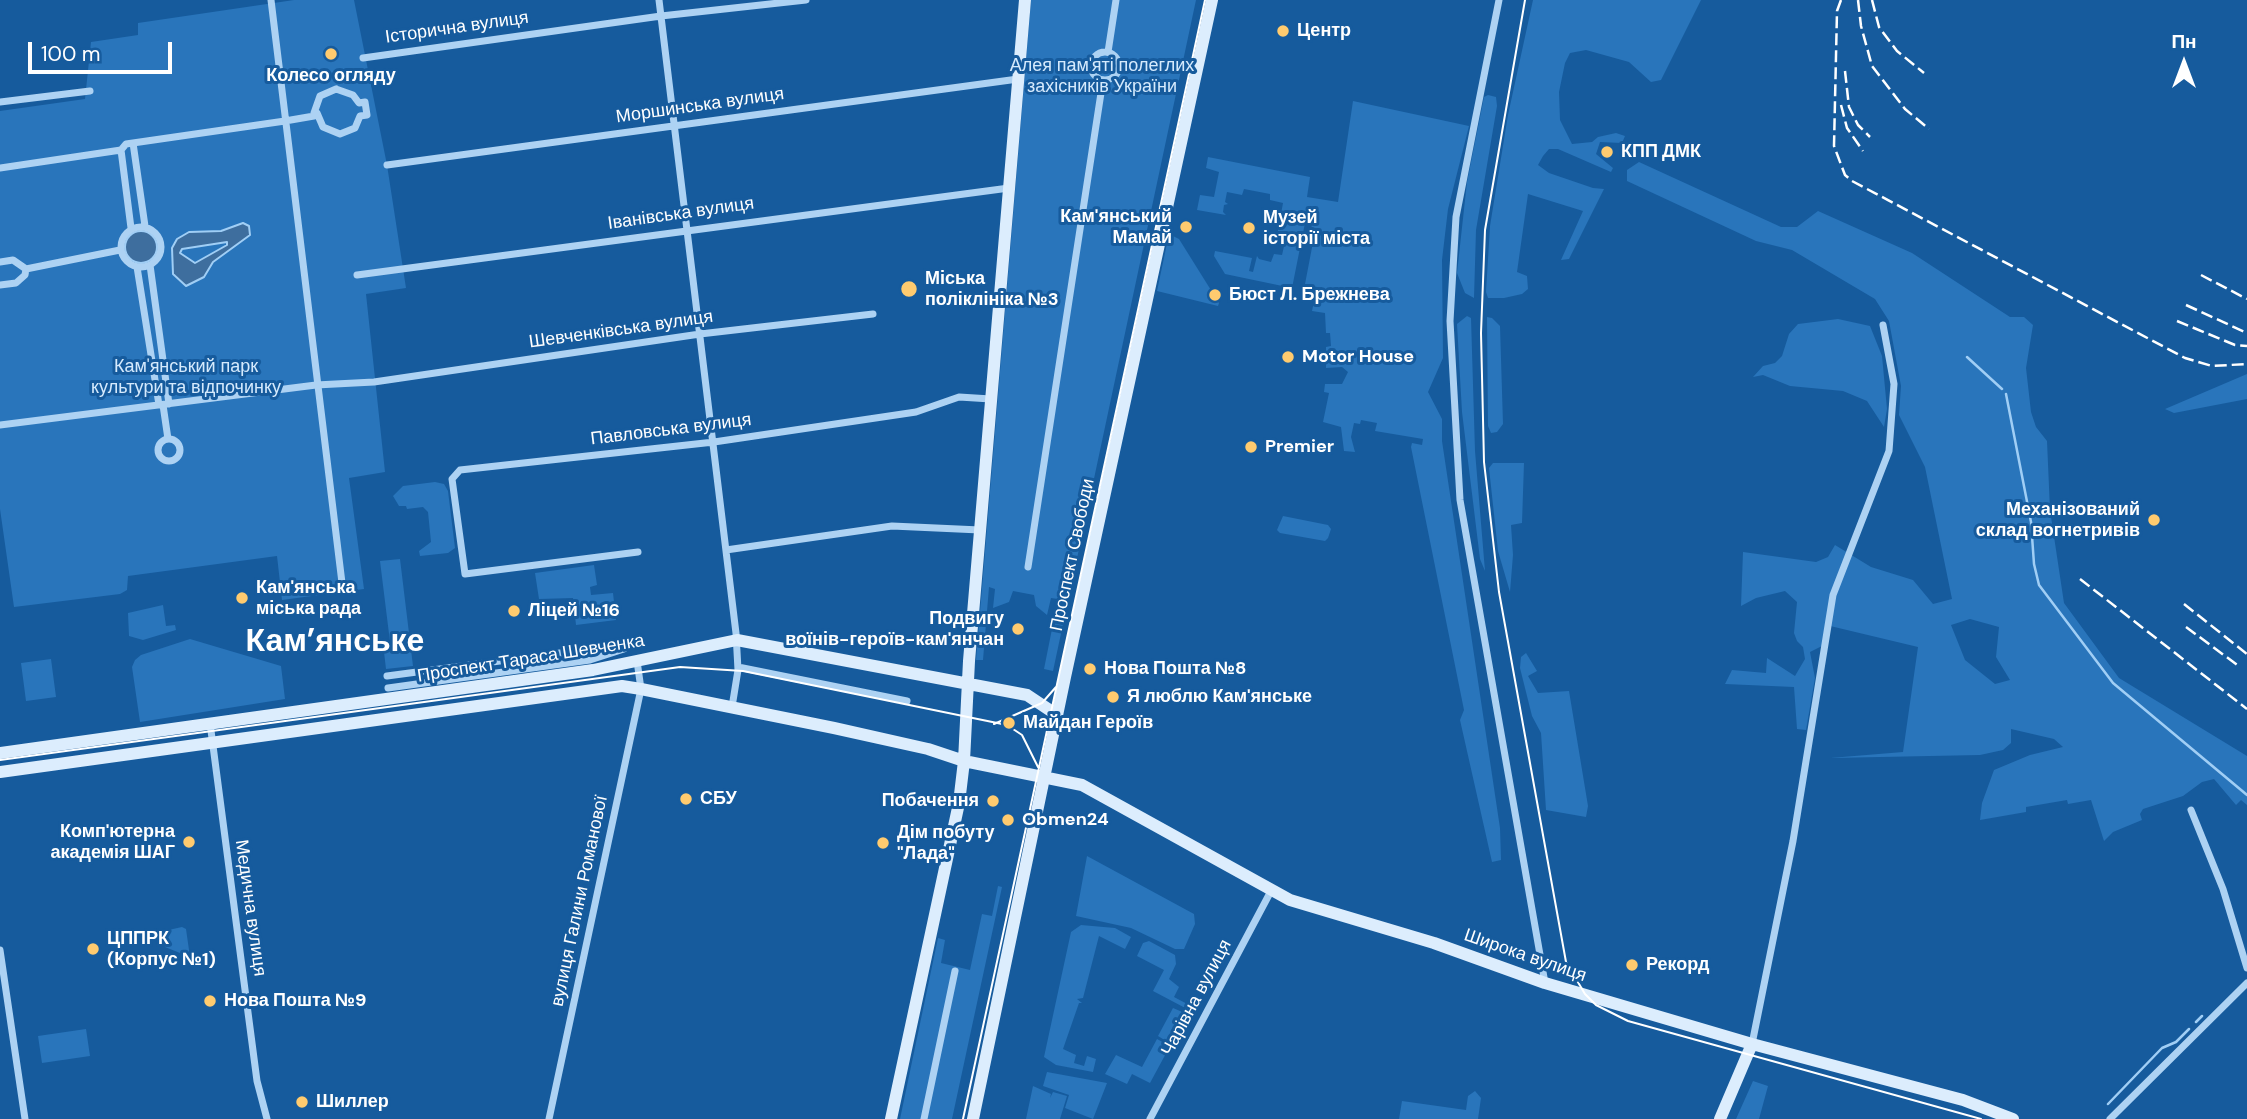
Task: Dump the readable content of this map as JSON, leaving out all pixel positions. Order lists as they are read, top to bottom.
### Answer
{
  "streets": {
    "main road": ["Проспект Свободи", "Проспект Тараса Шевченка", "Широка вулиця"],
    "street": [
      "Історична вулиця",
      "Моршинська вулиця",
      "Іванівська вулиця",
      "Шевченківська вулиця",
      "Павловська вулиця",
      "вулиця Галини Романової",
      "Медична вулиця",
      "Чарівна вулиця"
    ]
  },
  "crossings": [
    ["Проспект Свободи", "Проспект Тараса Шевченка"],
    ["Проспект Свободи", "Широка вулиця"],
    ["Проспект Тараса Шевченка", "вулиця Галини Романової"],
    ["Проспект Тараса Шевченка", "Медична вулиця"],
    ["Проспект Тараса Шевченка", "Широка вулиця"],
    ["Широка вулиця", "Чарівна вулиця"]
  ],
  "districts": ["Кам’янське"],
  "parks": ["Алея пам'яті полеглих захісників України", "Кам'янський парк культури та відпочинку"],
  "places": [
    "Центр",
    "Колесо огляду",
    "КПП ДМК",
    "Кам'янський Мамай",
    "Музей історії міста",
    "Міська поліклініка №3",
    "Бюст Л. Брежнева",
    "Motor House",
    "Premier",
    "Механізований склад вогнетривів",
    "Кам'янська міська рада",
    "Ліцей №16",
    "Подвигу воїнів-героїв-кам'янчан",
    "Нова Пошта №8",
    "Я люблю Кам'янське",
    "Майдан Героїв",
    "СБУ",
    "Побачення",
    "Obmen24",
    "Комп'ютерна академія ШАГ",
    "Дім побуту \"Лада\"",
    "ЦППРК (Корпус №1)",
    "Рекорд",
    "Нова Пошта №9",
    "Шиллер"
  ],
  "scale_bar": "100 m",
  "north": "top"
}
